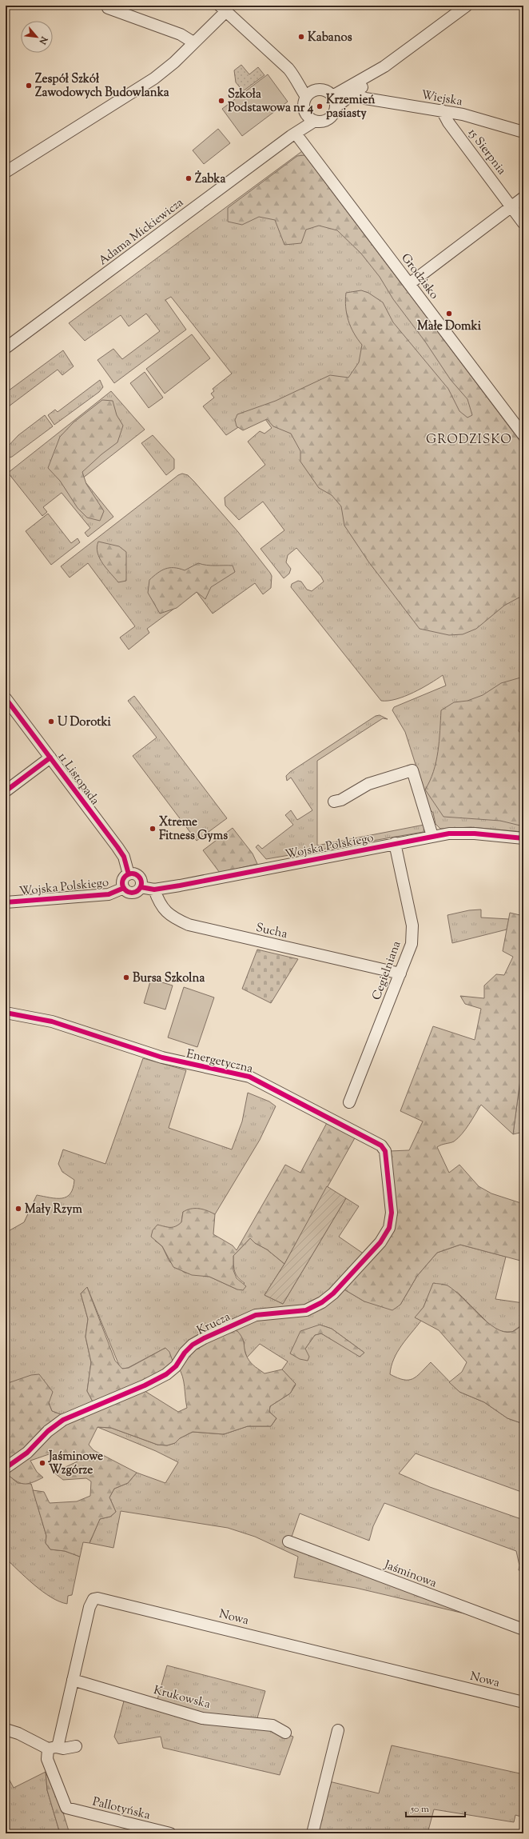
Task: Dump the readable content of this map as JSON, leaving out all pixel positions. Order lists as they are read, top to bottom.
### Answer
{
  "streets": {
    "street": [
      "Wiejska",
      "15 Sierpnia",
      "Adama Mickiewicza",
      "Grodzisko",
      "11 Listopada",
      "Wojska Polskiego",
      "Sucha",
      "Cegielniana",
      "Energetyczna",
      "Krucza",
      "Jaśminowa",
      "Nowa",
      "Krukowska",
      "Pallotyńska"
    ]
  },
  "crossings": [
    ["Wiejska", "15 Sierpnia"],
    ["Adama Mickiewicza", "Grodzisko"],
    ["11 Listopada", "Wojska Polskiego"],
    ["Wojska Polskiego", "Sucha"],
    ["Wojska Polskiego", "Cegielniana"],
    ["Sucha", "Cegielniana"],
    ["Energetyczna", "Krucza"],
    ["Nowa", "Krukowska"],
    ["Nowa", "Pallotyńska"]
  ],
  "districts": ["GRODZISKO"],
  "places": [
    "Kabanos",
    "Zespół Szkół Zawodowych Budowlanka",
    "Szkoła Podstawowa nr 4",
    "Krzemień pasiasty",
    "Żabka",
    "Małe Domki",
    "U Dorotki",
    "Xtreme Fitness Gyms",
    "Bursa Szkolna",
    "Mały Rzym",
    "Jaśminowe Wzgórze"
  ],
  "scale_bar": "50 m",
  "north": "bottom right"
}
